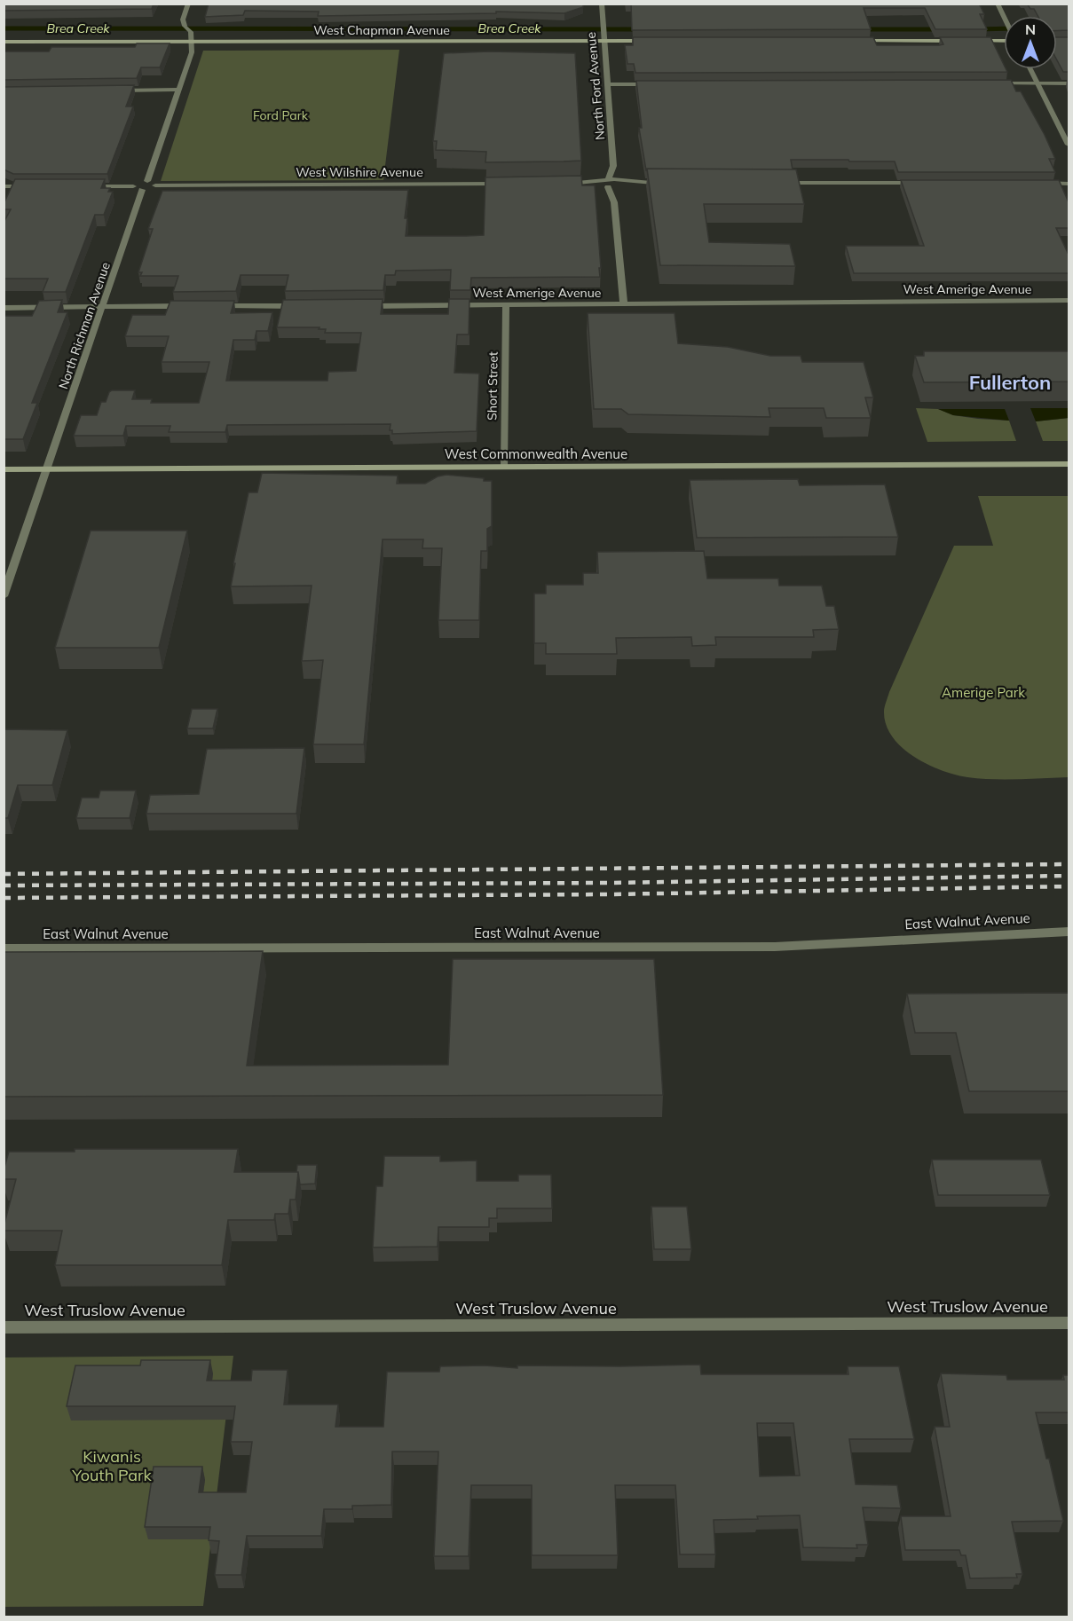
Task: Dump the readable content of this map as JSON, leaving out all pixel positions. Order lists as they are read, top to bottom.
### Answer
{
  "streets": {
    "main road": ["West Chapman Avenue", "West Commonwealth Avenue"],
    "street": [
      "North Ford Avenue",
      "West Wilshire Avenue",
      "West Amerige Avenue",
      "North Richman Avenue",
      "Short Street",
      "East Walnut Avenue",
      "West Truslow Avenue"
    ]
  },
  "crossings": [
    ["West Chapman Avenue", "North Ford Avenue"],
    ["West Amerige Avenue", "Short Street"],
    ["North Richman Avenue", "West Commonwealth Avenue"],
    ["Short Street", "West Commonwealth Avenue"]
  ],
  "districts": ["Fullerton"],
  "water": ["Brea Creek"],
  "parks": ["Ford Park", "Amerige Park", "Kiwanis Youth Park"],
  "north": "top"
}
